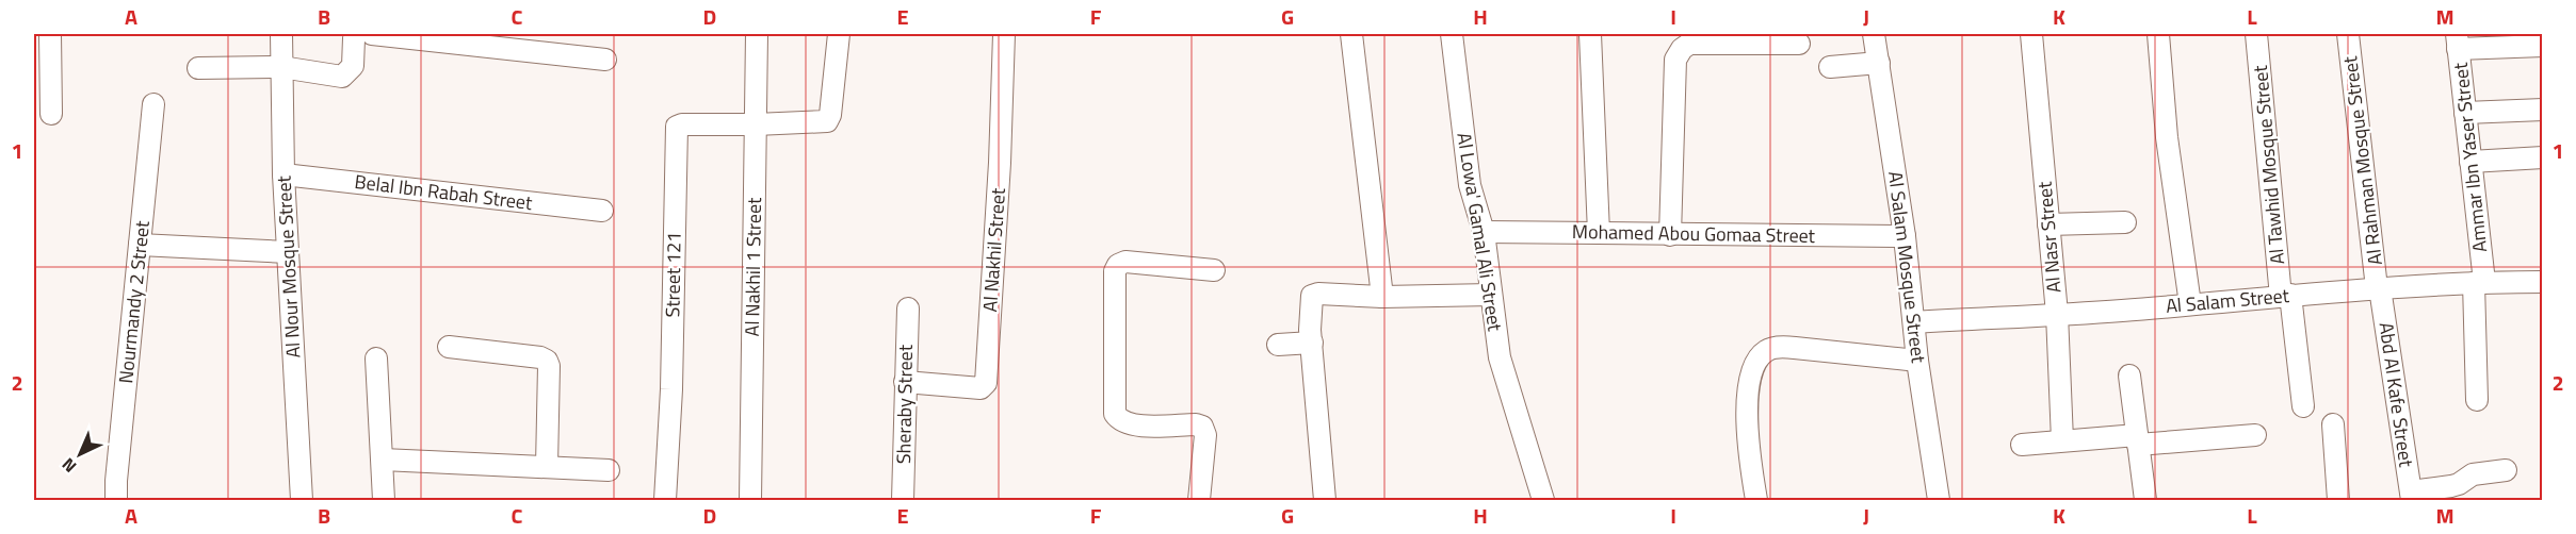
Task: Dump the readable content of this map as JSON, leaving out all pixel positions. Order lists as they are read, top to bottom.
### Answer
{
  "streets": {
    "street": [
      "Ammar Ibn Yaser Street",
      "Al Rahman Mosque Street",
      "Al Tawhid Mosque Street",
      "Belal Ibn Rabah Street",
      "Al Lowa' Gamal Ali Street",
      "Mohamed Abou Gomaa Street",
      "Al Nasr Street",
      "Al Nakhil Street",
      "Al Nour Mosque Street",
      "Al Nakhil 1 Street",
      "Al Salam Mosque Street",
      "Street 121",
      "Al Salam Street",
      "Nourmandy 2 Street",
      "Abd Al Kafe Street",
      "Sheraby Street"
    ]
  },
  "crossings": [
    ["Ammar Ibn Yaser Street", "Al Salam Street"],
    ["Al Rahman Mosque Street", "Al Salam Street"],
    ["Al Rahman Mosque Street", "Abd Al Kafe Street"],
    ["Al Tawhid Mosque Street", "Al Salam Street"],
    ["Belal Ibn Rabah Street", "Al Nour Mosque Street"],
    ["Al Lowa' Gamal Ali Street", "Mohamed Abou Gomaa Street"],
    ["Mohamed Abou Gomaa Street", "Al Salam Mosque Street"],
    ["Al Nasr Street", "Al Salam Street"],
    ["Al Nakhil Street", "Sheraby Street"],
    ["Al Nakhil 1 Street", "Street 121"],
    ["Al Salam Mosque Street", "Al Salam Street"],
    ["Al Salam Street", "Abd Al Kafe Street"]
  ],
  "north": "bottom left",
  "grid": {
    "columns": [
      "A",
      "B",
      "C",
      "D",
      "E",
      "F",
      "G",
      "H",
      "I",
      "J",
      "K",
      "L",
      "M"
    ],
    "rows": ["1", "2"]
  }
}
